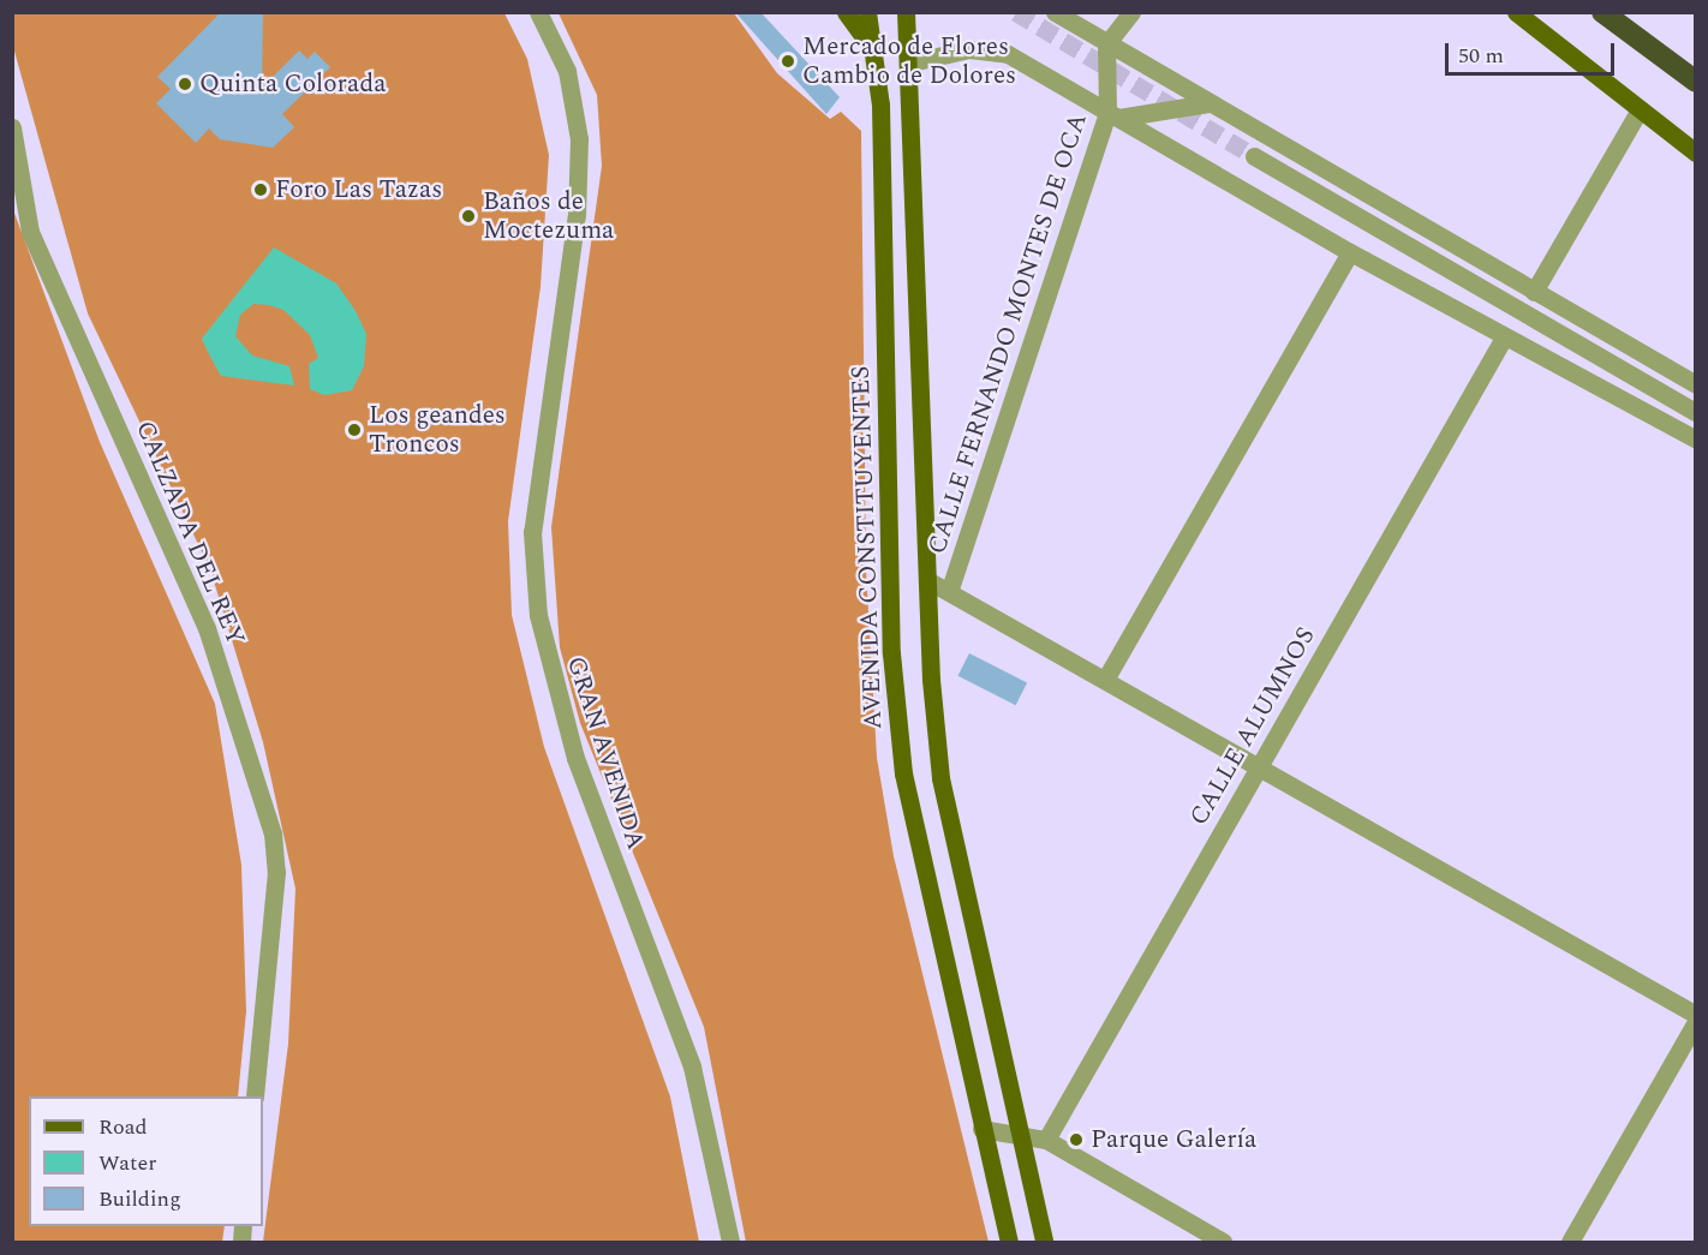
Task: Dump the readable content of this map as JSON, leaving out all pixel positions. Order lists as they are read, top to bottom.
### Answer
{
  "streets": {
    "main road": ["AVENIDA CONSTITUYENTES"],
    "street": [
      "CALLE FERNANDO MONTES DE OCA",
      "CALZADA DEL REY",
      "CALLE ALUMNOS",
      "GRAN AVENIDA"
    ]
  },
  "places": [
    "Mercado de Flores Cambio de Dolores",
    "Quinta Colorada",
    "Foro Las Tazas",
    "Baños de Moctezuma",
    "Los geandes Troncos",
    "Parque Galería"
  ],
  "legend": ["Road", "Water", "Building"],
  "scale_bar": "50 m"
}
